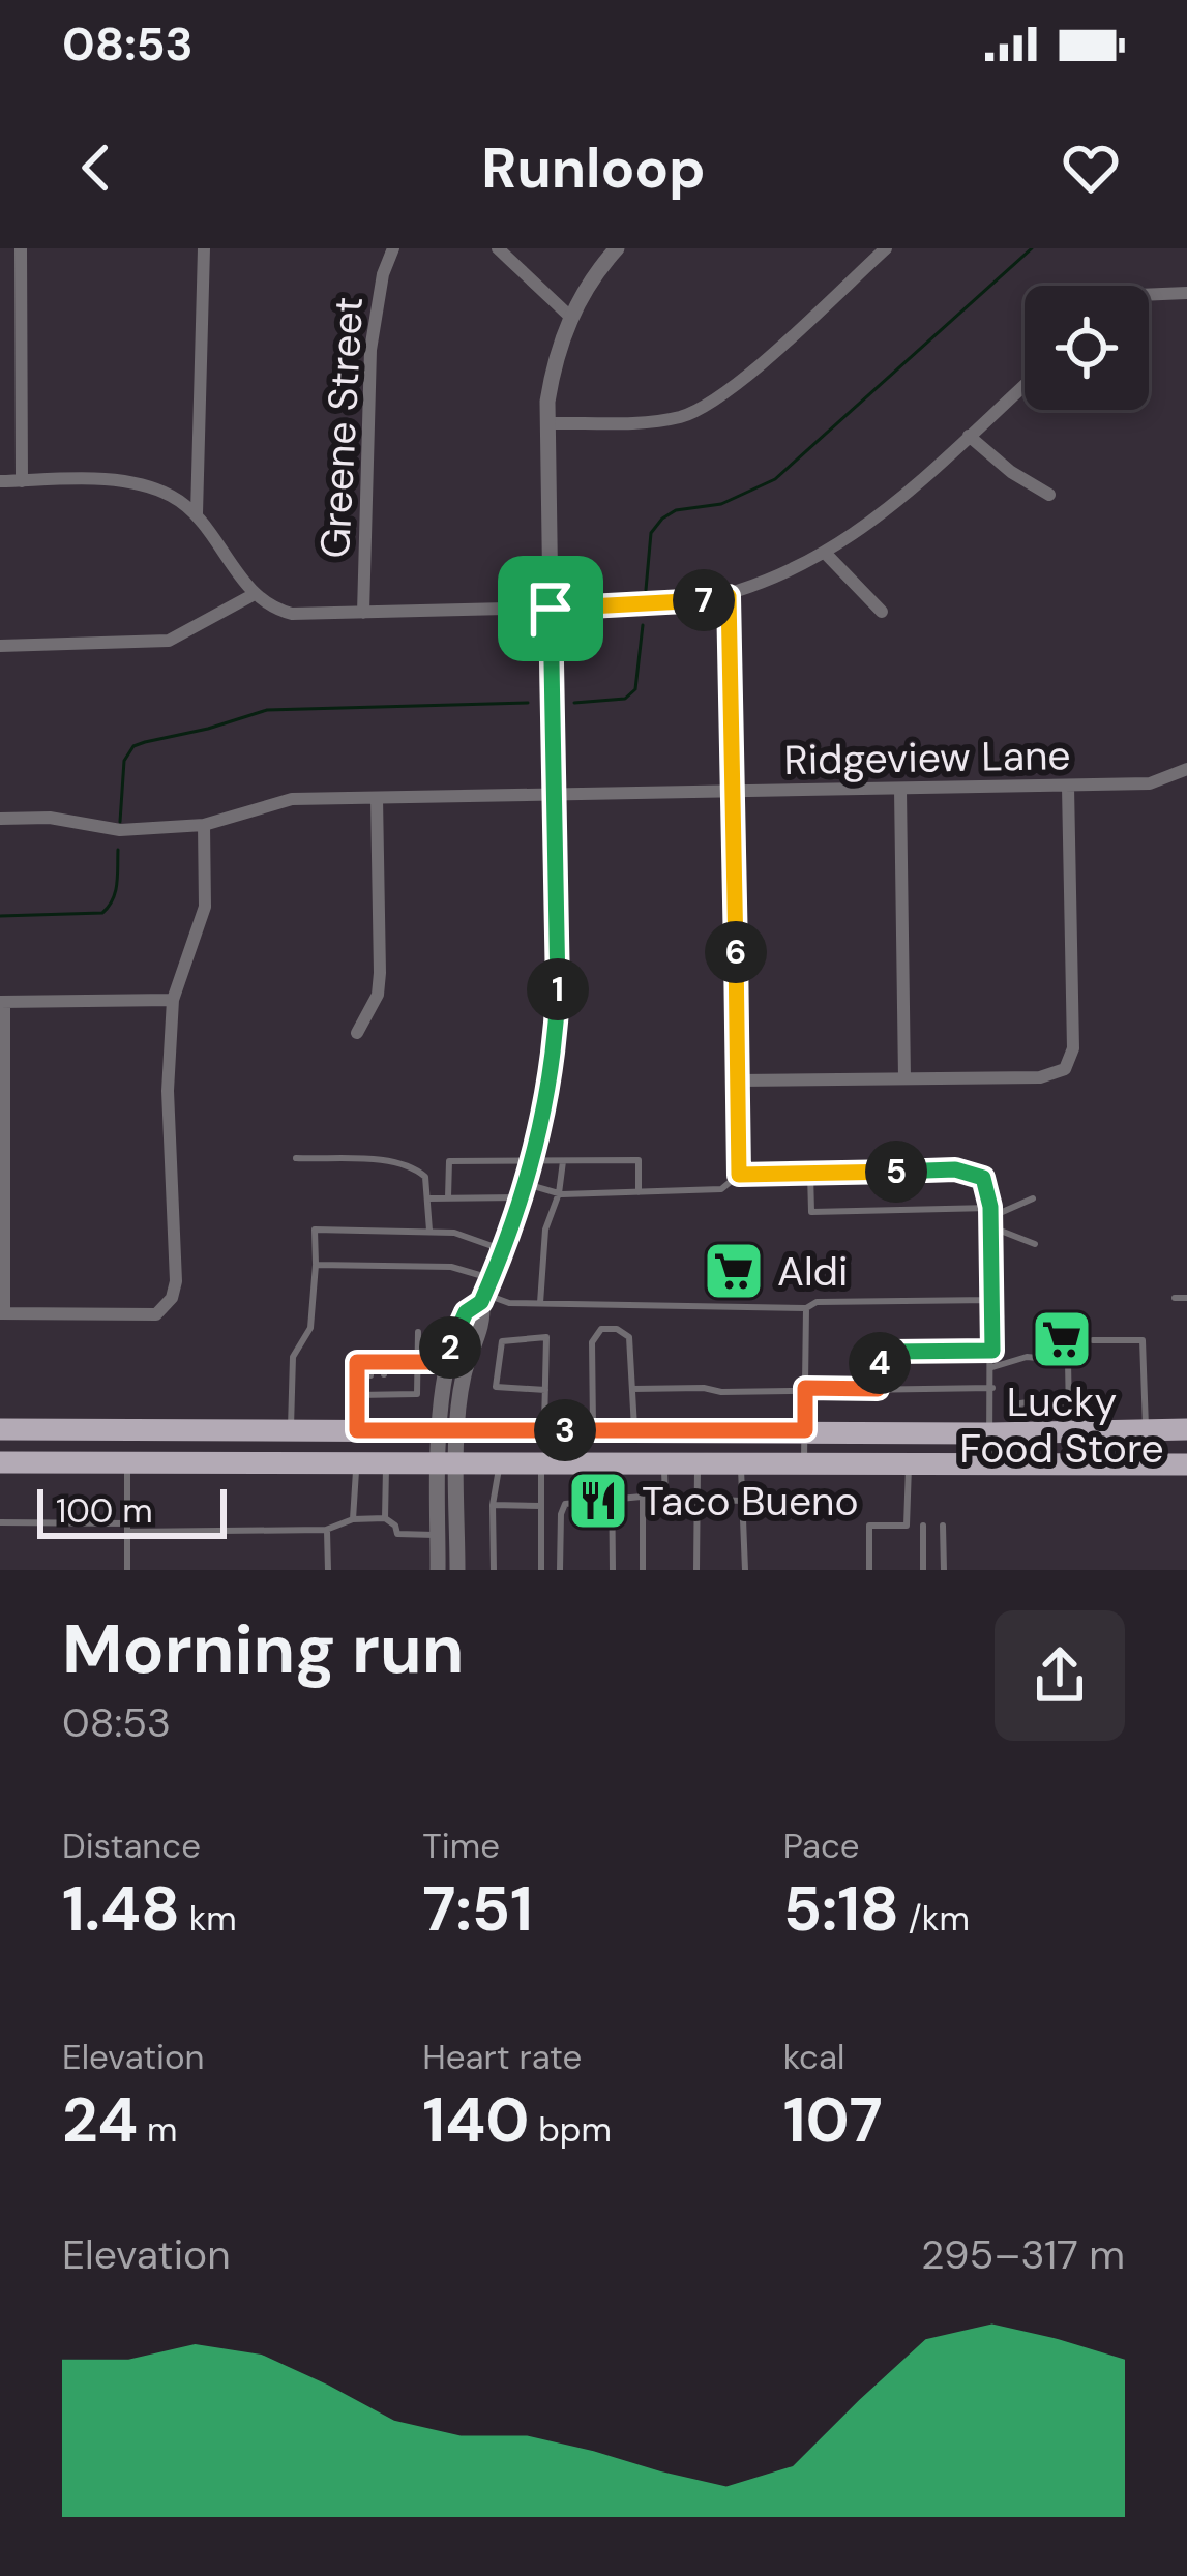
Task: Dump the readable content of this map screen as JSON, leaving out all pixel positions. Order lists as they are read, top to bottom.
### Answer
{
  "streets": {
    "street": ["Greene Street", "Ridgeview Lane"]
  },
  "places": {
    "supermarket": ["Aldi", "Lucky Food Store"],
    "restaurant": ["Taco Bueno"]
  },
  "scale_bar": "100 m",
  "page": {
    "status": "08:53",
    "header": "Runloop",
    "pins": [
      "7",
      "6",
      "1",
      "5",
      "2",
      "4",
      "3"
    ],
    "scale": "100 m",
    "heading": ["Morning run", "08:53"],
    "stats": [
      ["Distance", "1.48 km"],
      ["Time", "7:51"],
      ["Pace", "5:18 /km"],
      ["Elevation", "24 m"],
      ["Heart rate", "140 bpm"],
      ["kcal", "107"]
    ],
    "chart": ["Elevation", "295–317 m"]
  }
}
